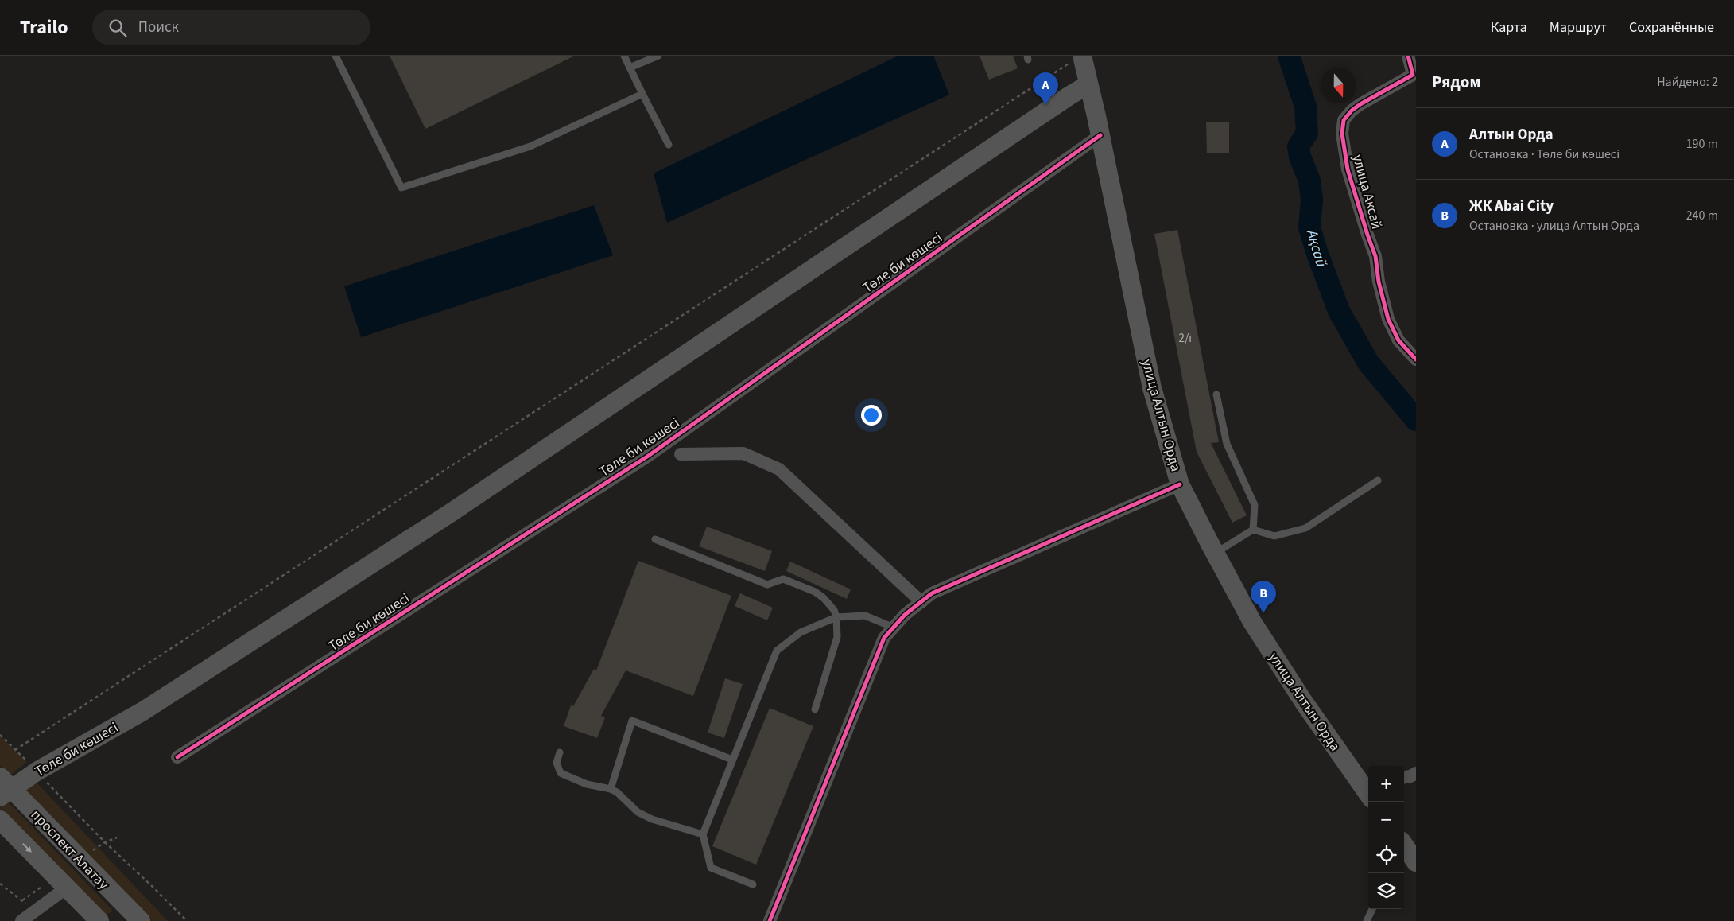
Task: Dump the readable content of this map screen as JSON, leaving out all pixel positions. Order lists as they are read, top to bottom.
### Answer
{
  "streets": {
    "main road": ["Төле би көшесі", "улица Алтын Орда", "проспект Алатау"],
    "street": ["улица Аксай"]
  },
  "crossings": [
    ["Төле би көшесі", "улица Алтын Орда"],
    ["Төле би көшесі", "проспект Алатау"]
  ],
  "water": ["Ақсай"],
  "house_numbers": ["2/г"],
  "north": "bottom",
  "page": {
    "header": "Trailo",
    "search": "Поиск",
    "nav": ["Карта", "Маршрут", "Сохранённые"],
    "heading": ["Рядом", "Найдено: 2"],
    "pins": ["A", "B"],
    "list": [
      {
        "mark": "A",
        "name": "Алтын Орда",
        "note": "Остановка · Төле би көшесі",
        "value": "190 m"
      },
      {
        "mark": "B",
        "name": "ЖК Abai City",
        "note": "Остановка · улица Алтын Орда",
        "value": "240 m"
      }
    ],
    "map_buttons": ["+", "−"]
  }
}
